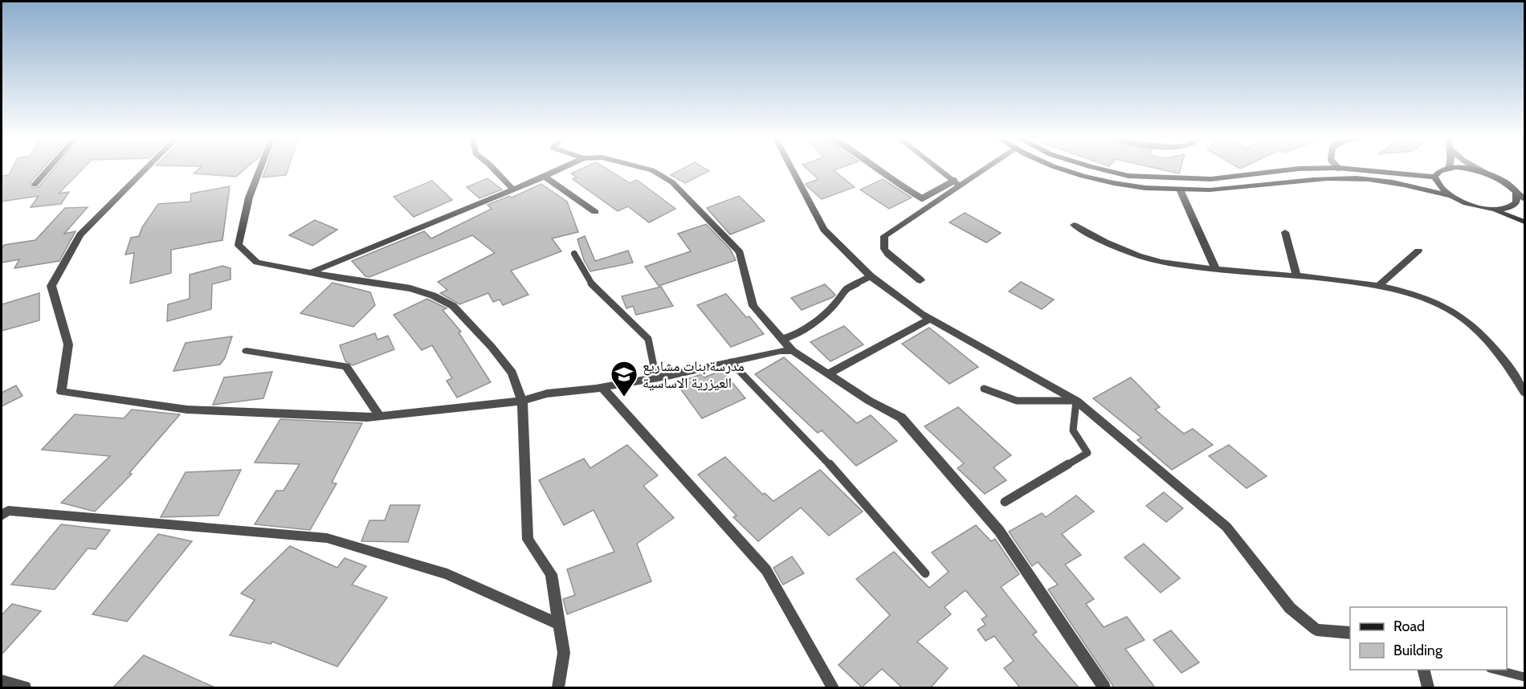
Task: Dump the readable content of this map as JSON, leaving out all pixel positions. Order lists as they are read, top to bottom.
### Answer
{
  "places": {
    "school or university": ["مدرسة بنات مشاريع العيزرية الاساسية"]
  },
  "legend": ["Road", "Building"]
}
